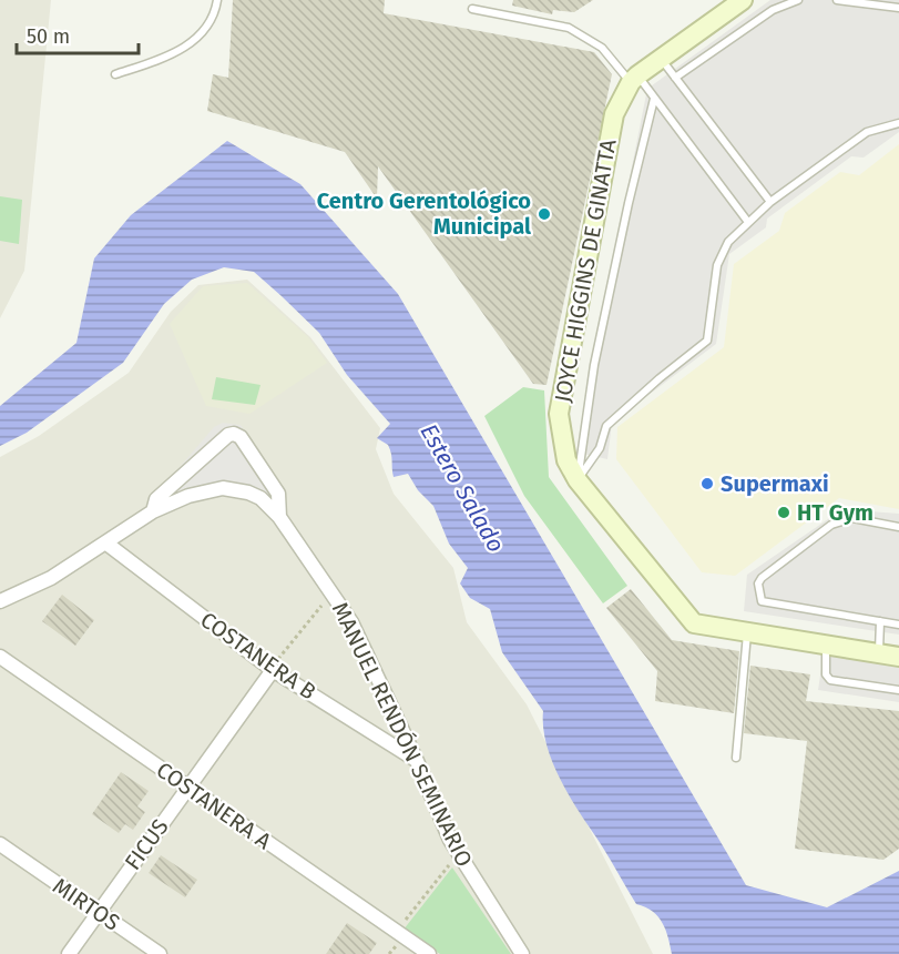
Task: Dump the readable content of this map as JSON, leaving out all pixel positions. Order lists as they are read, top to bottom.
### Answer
{
  "streets": {
    "street": [
      "JOYCE HIGGINS DE GINATTA",
      "COSTANERA B",
      "MANUEL RENDÓN SEMINARIO",
      "COSTANERA A",
      "FICUS",
      "MIRTOS"
    ]
  },
  "crossings": [
    ["COSTANERA B", "MANUEL RENDÓN SEMINARIO"],
    ["COSTANERA B", "FICUS"],
    ["COSTANERA A", "FICUS"],
    ["FICUS", "MIRTOS"]
  ],
  "water": ["Estero Salado"],
  "places": ["Centro Gerentológico Municipal", "Supermaxi", "HT Gym"],
  "scale_bar": "50 m"
}
